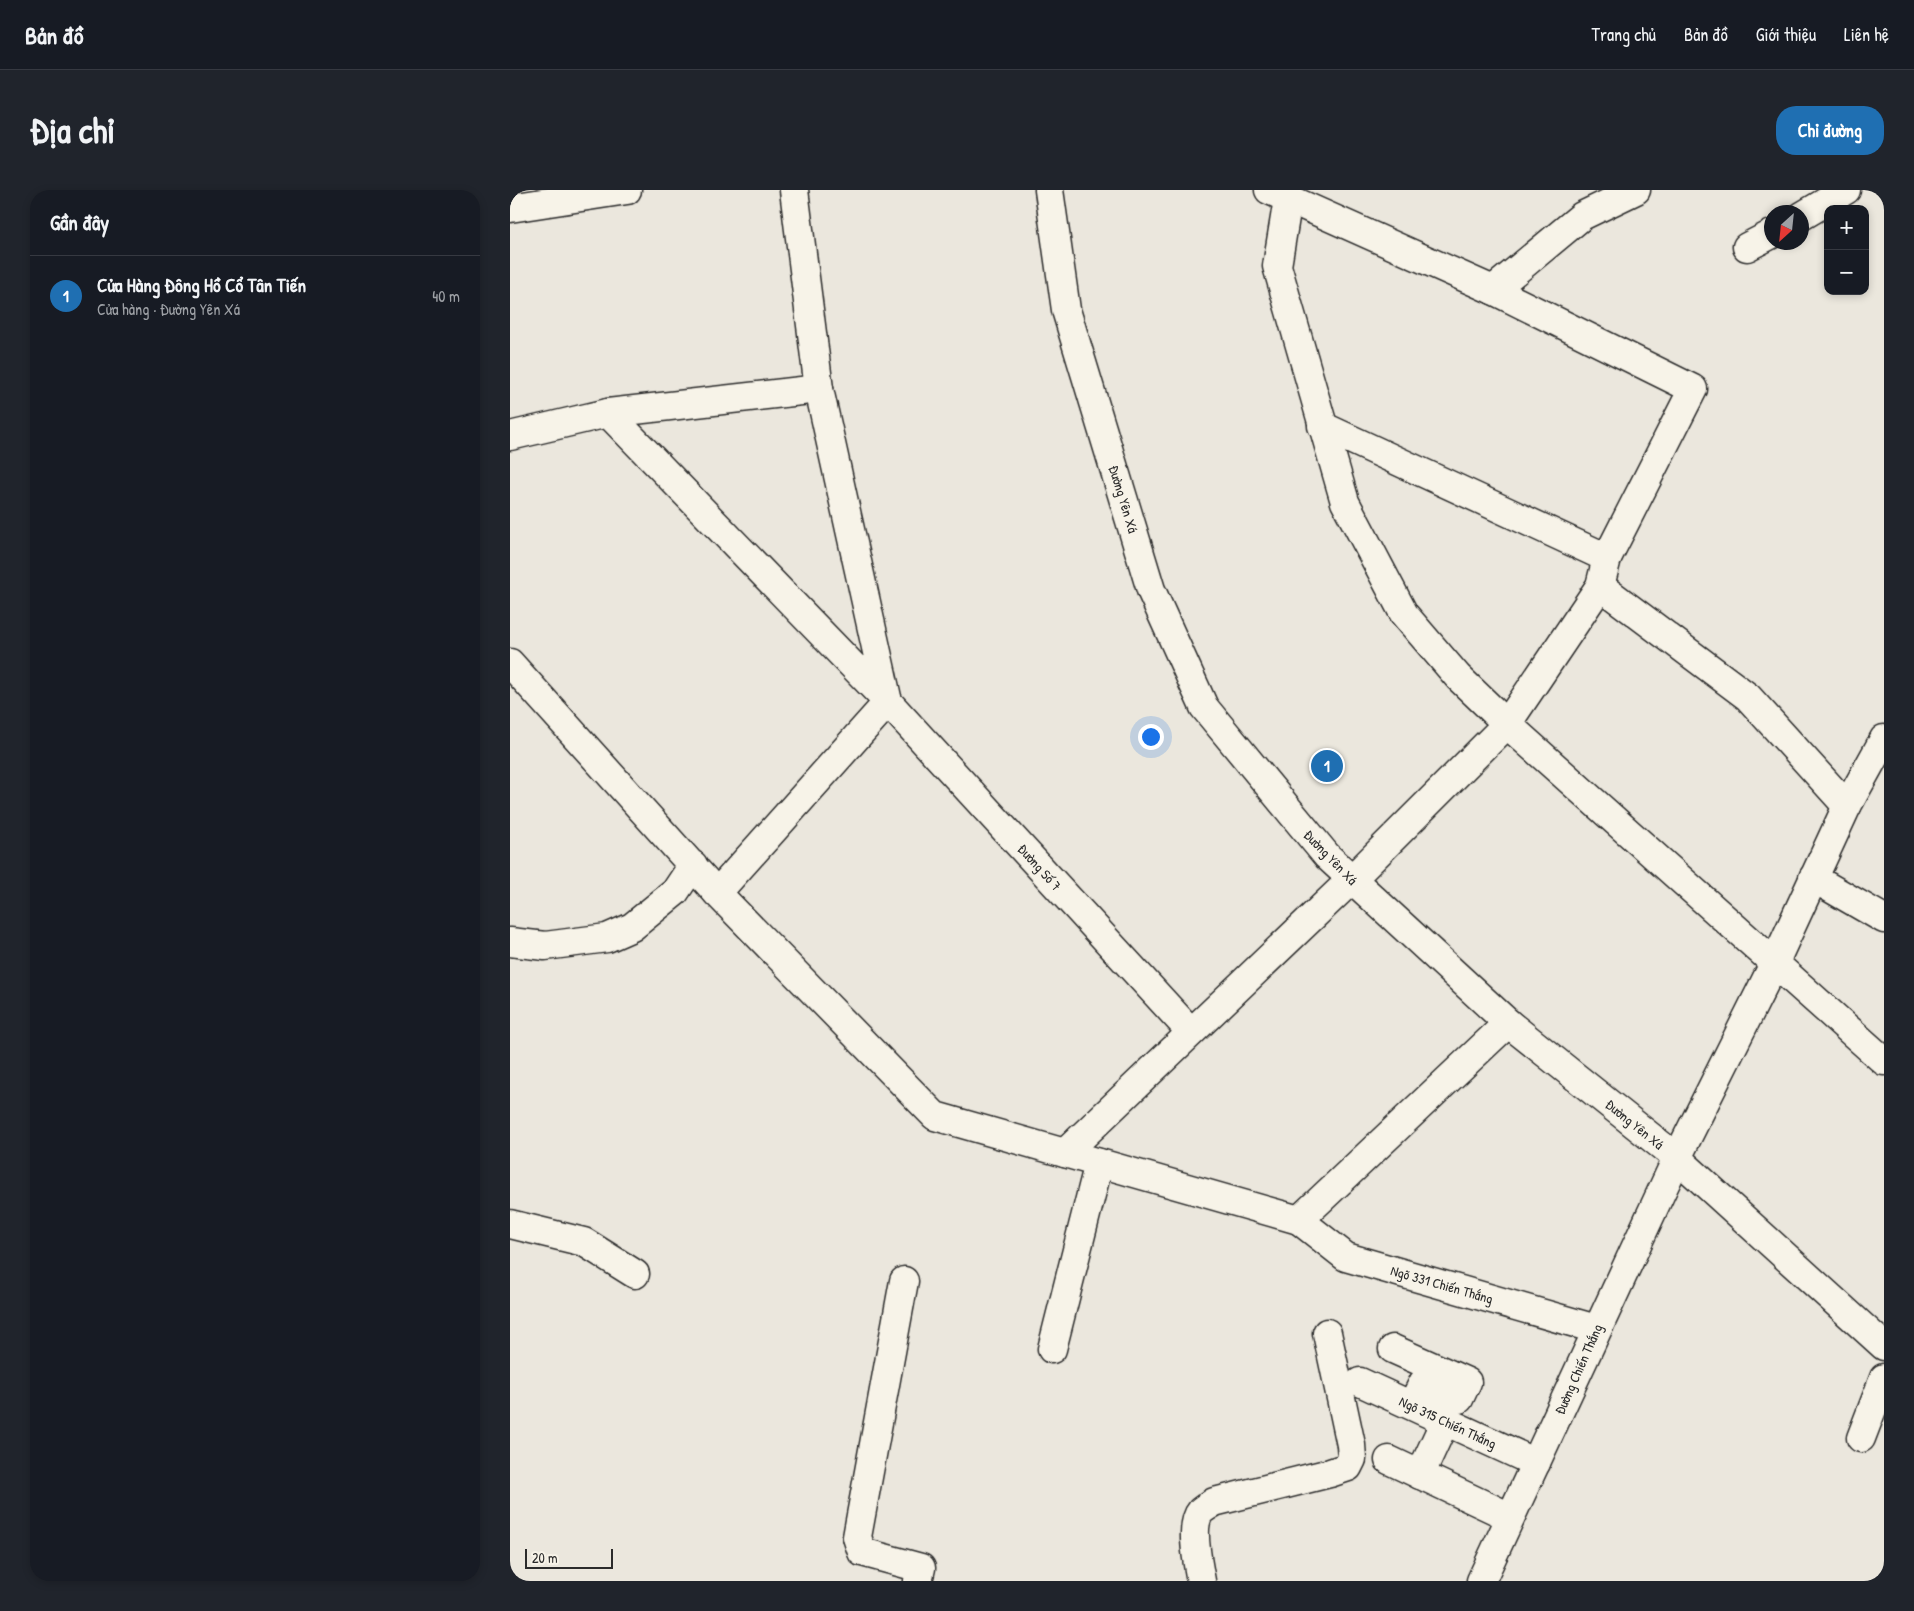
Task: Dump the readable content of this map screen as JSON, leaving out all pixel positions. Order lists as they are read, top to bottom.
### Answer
{
  "streets": {
    "street": [
      "Đường Yên Xá",
      "Đường Số 7",
      "Ngõ 331 Chiến Thắng",
      "Đường Chiến Thắng",
      "Ngõ 315 Chiến Thắng"
    ]
  },
  "crossings": [
    ["Đường Yên Xá", "Đường Chiến Thắng"],
    ["Ngõ 331 Chiến Thắng", "Đường Chiến Thắng"],
    ["Đường Chiến Thắng", "Ngõ 315 Chiến Thắng"]
  ],
  "scale_bar": "20 m",
  "north": "bottom left",
  "page": {
    "header": "Bản đồ",
    "nav": [
      "Trang chủ",
      "Bản đồ",
      "Giới thiệu",
      "Liên hệ"
    ],
    "buttons": "Chỉ đường",
    "title": "Địa chỉ",
    "heading": "Gần đây",
    "map_buttons": ["+", "−"],
    "list": [
      {
        "mark": "1",
        "name": "Cửa Hàng Đông Hồ Cổ Tân Tiến",
        "note": "Cửa hàng · Đường Yên Xá",
        "value": "40 m"
      }
    ],
    "pins": "1",
    "scale": "20 m"
  }
}
